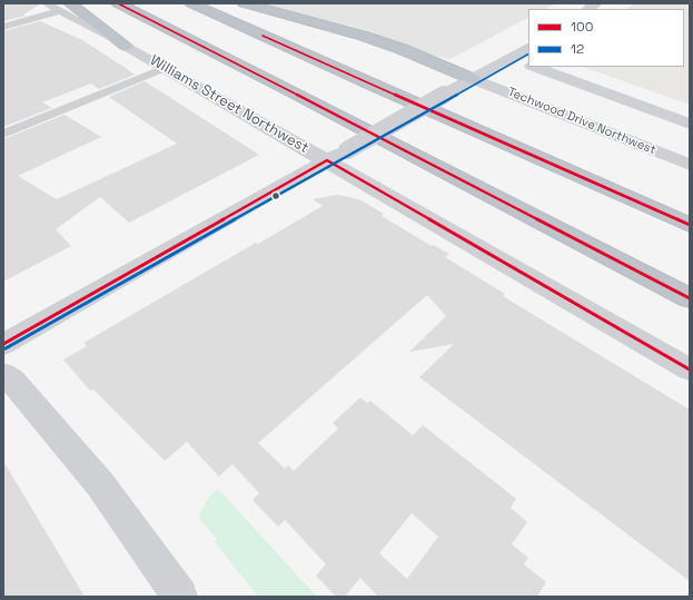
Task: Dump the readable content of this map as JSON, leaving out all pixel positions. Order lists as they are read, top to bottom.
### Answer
{
  "streets": {
    "street": ["Williams Street Northwest", "Techwood Drive Northwest"]
  },
  "lines": ["transit line 100", "transit line 12"],
  "legend": ["100", "12"]
}
